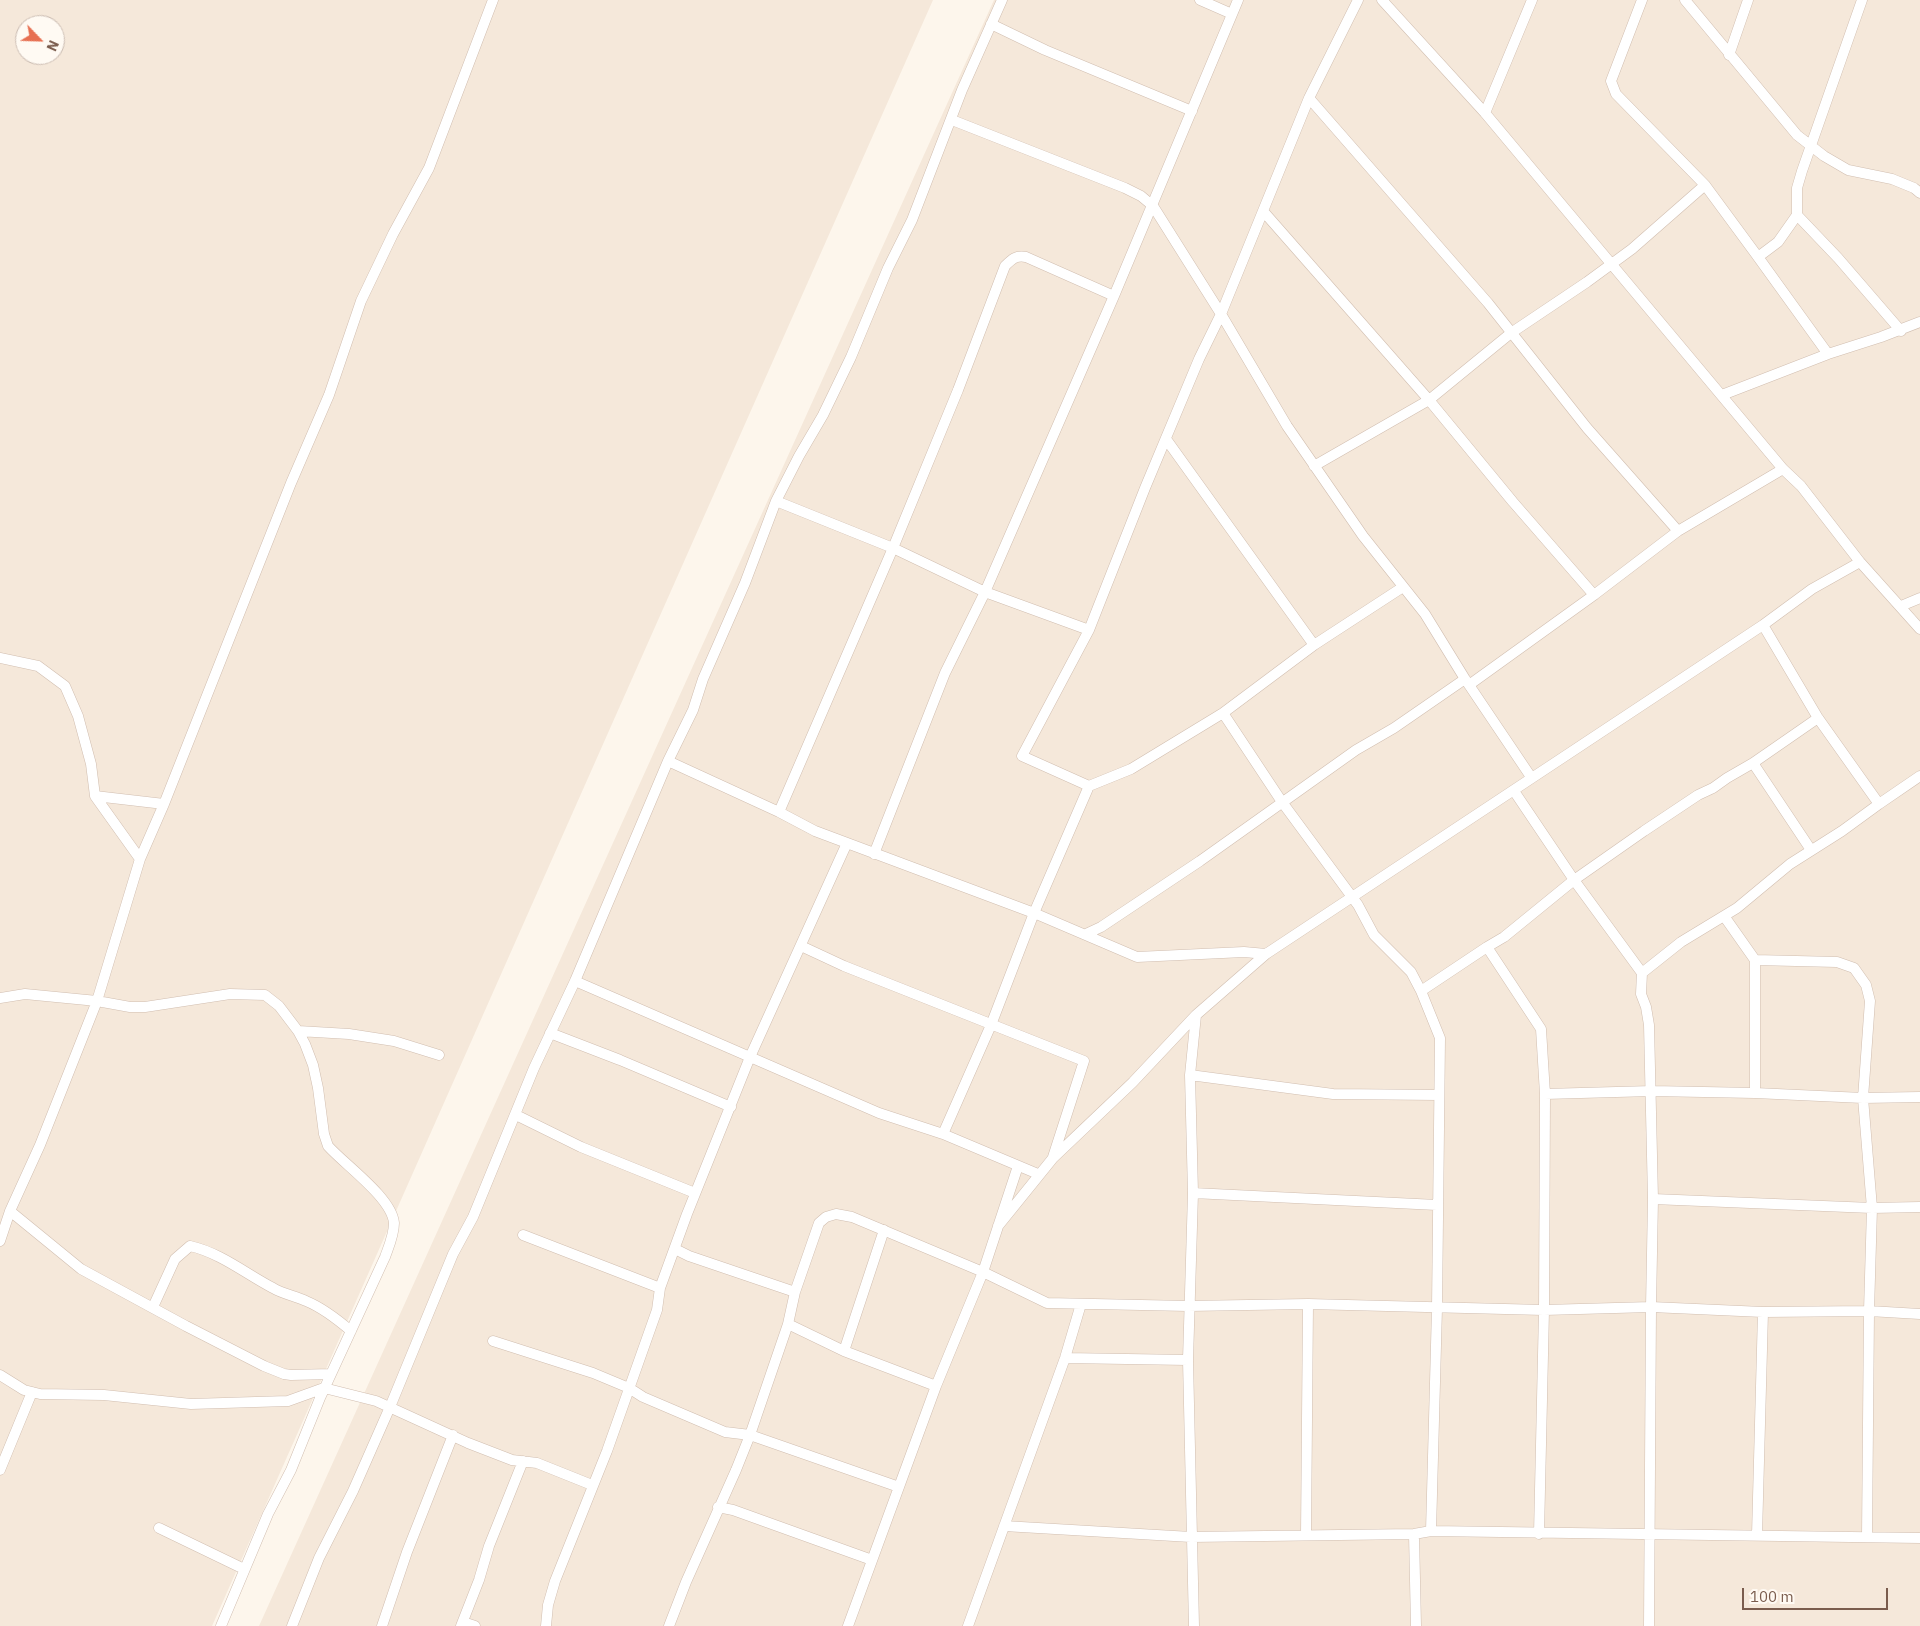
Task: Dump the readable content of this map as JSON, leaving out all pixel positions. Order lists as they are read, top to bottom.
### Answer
{
  "scale_bar": "100 m",
  "north": "bottom right"
}
